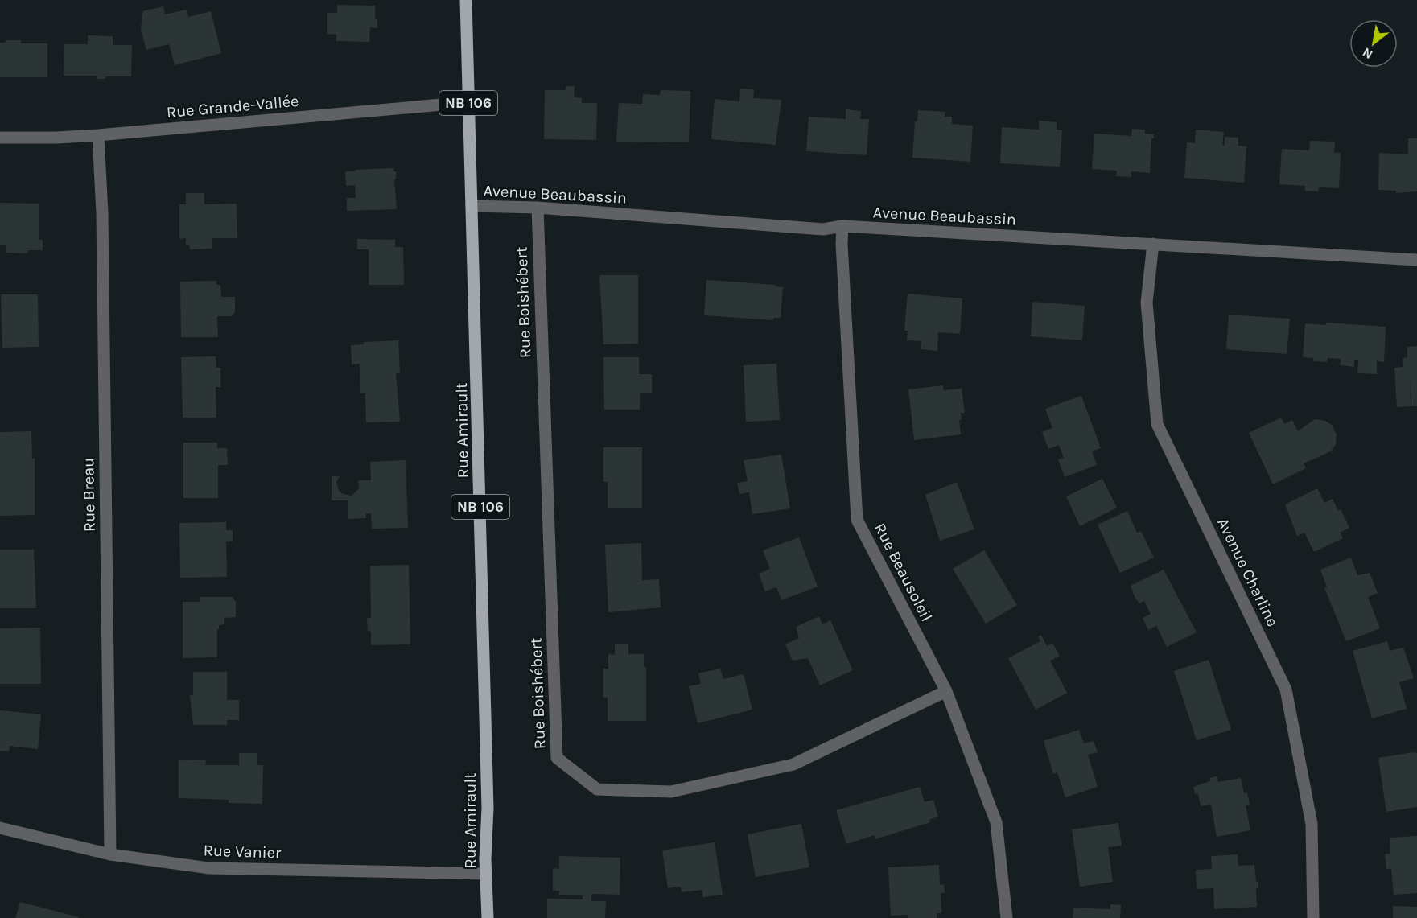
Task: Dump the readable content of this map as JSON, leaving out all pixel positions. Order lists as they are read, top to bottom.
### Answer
{
  "streets": {
    "main road": ["NB 106", "Rue Amirault"],
    "street": [
      "Rue Grande-Vallée",
      "Avenue Beaubassin",
      "Rue Boishébert",
      "Rue Breau",
      "Rue Beausoleil",
      "Avenue Charline",
      "Rue Vanier"
    ]
  },
  "crossings": [
    ["Rue Grande-Vallée", "Rue Amirault"],
    ["Rue Grande-Vallée", "Rue Breau"],
    ["Avenue Beaubassin", "Rue Boishébert"],
    ["Avenue Beaubassin", "Rue Amirault"],
    ["Avenue Beaubassin", "Rue Beausoleil"],
    ["Avenue Beaubassin", "Avenue Charline"],
    ["Rue Boishébert", "Rue Beausoleil"],
    ["Rue Amirault", "Rue Vanier"],
    ["Rue Breau", "Rue Vanier"]
  ],
  "north": "bottom left"
}
